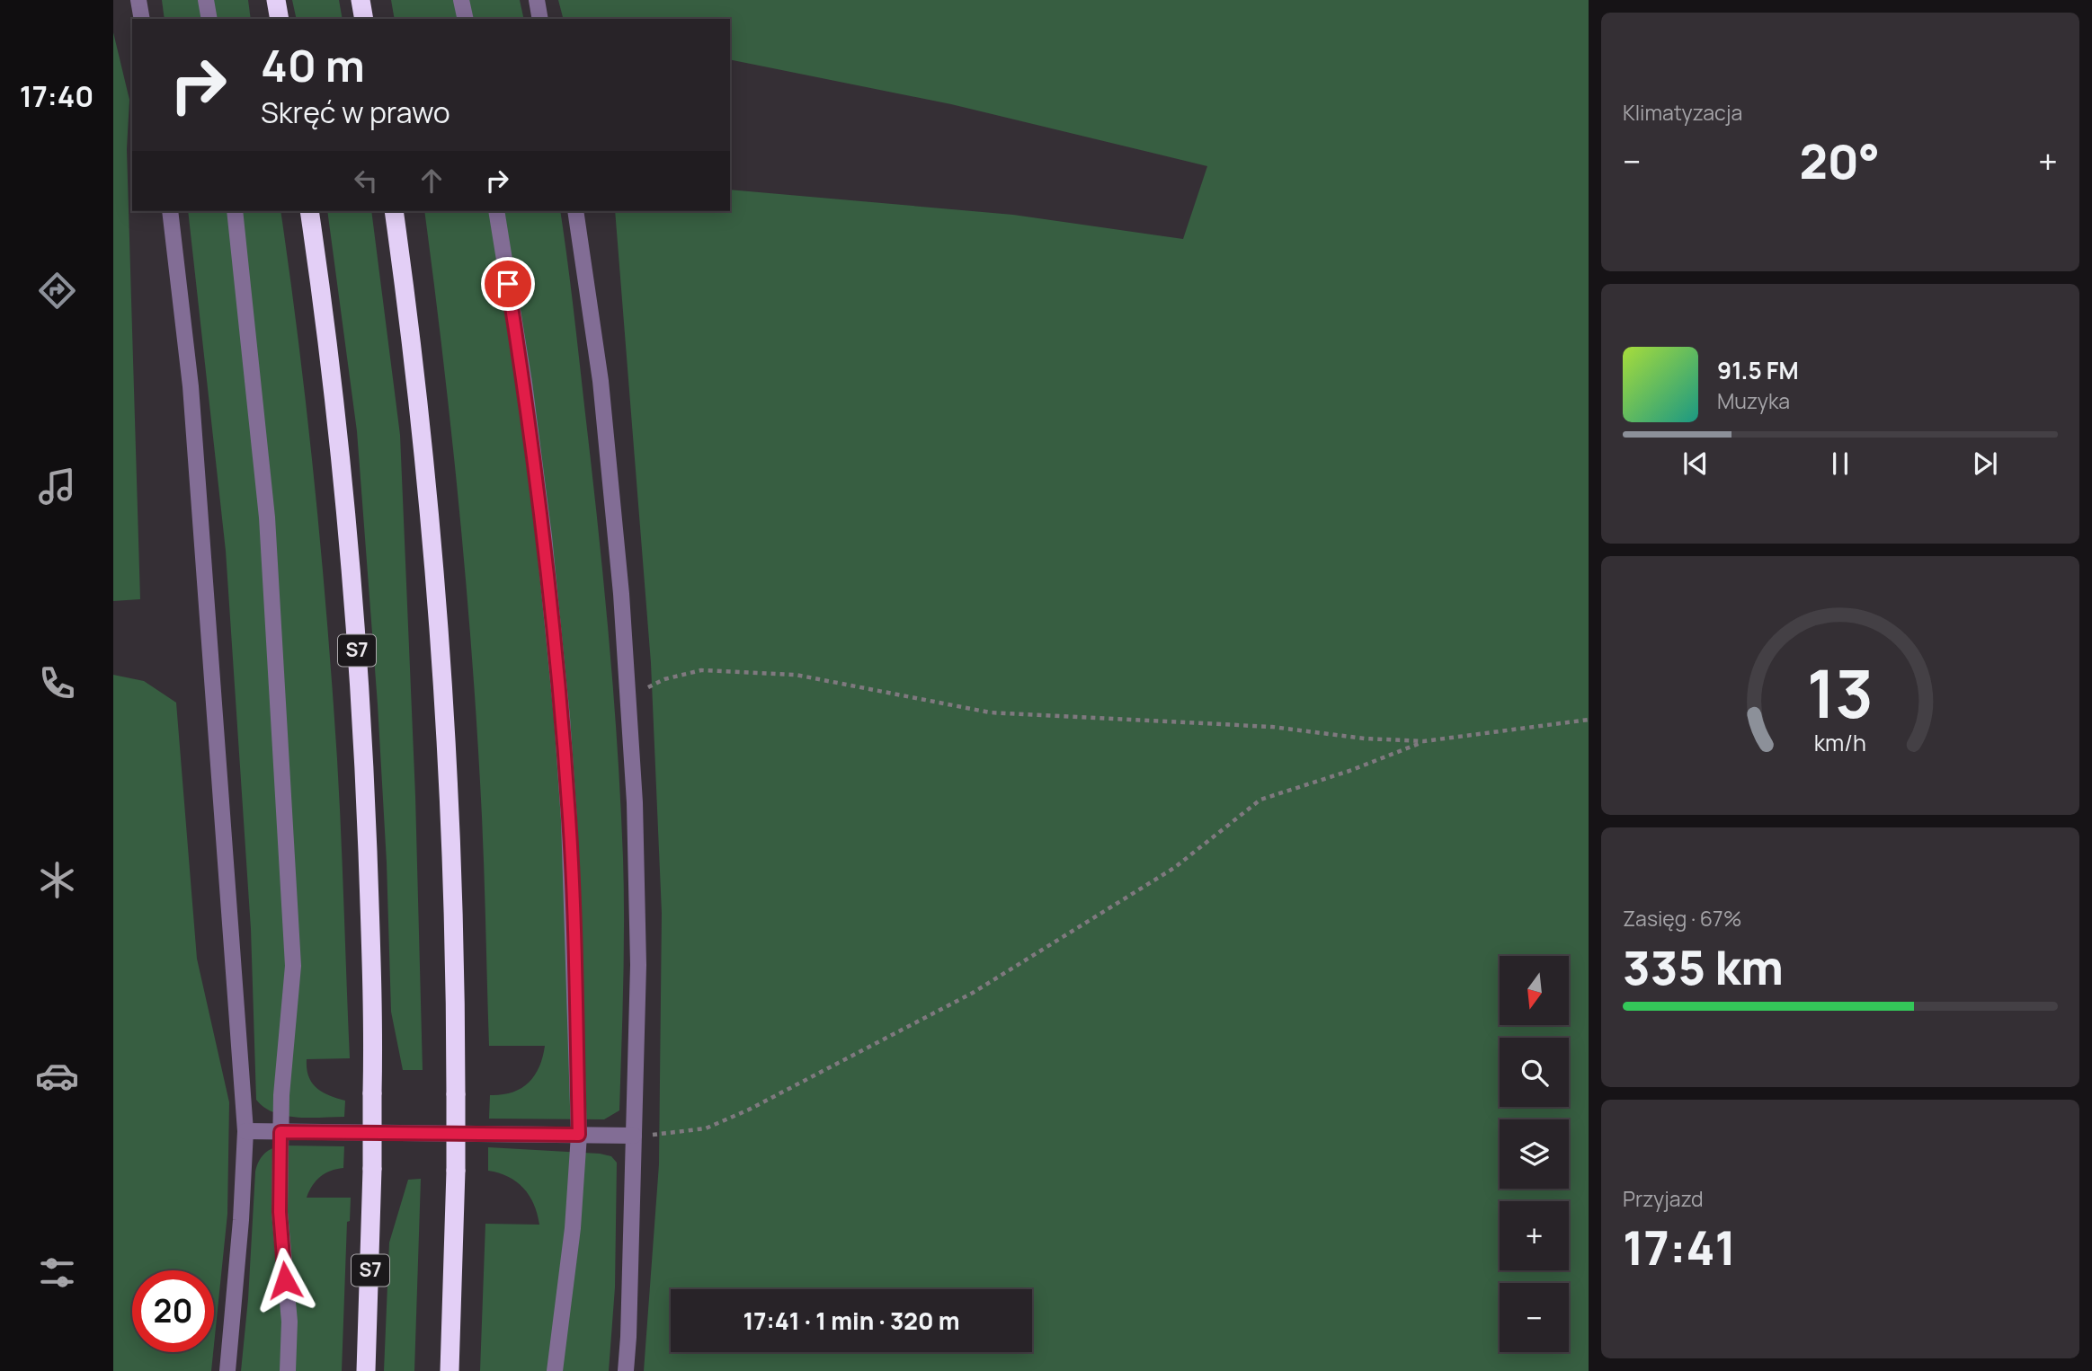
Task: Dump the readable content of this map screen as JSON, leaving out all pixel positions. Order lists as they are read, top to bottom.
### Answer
{
  "streets": {
    "highway": ["S7"]
  },
  "north": "bottom",
  "page": {
    "tabs": "17:40",
    "tile": [
      "Klimatyzacja",
      ["Zasięg · 67%", "335 km"],
      ["Przyjazd", "17:41"]
    ],
    "turn": ["40 m", "Skręć w prawo"],
    "heat": ["−", "20°", "+"],
    "song": ["91.5 FM", "Muzyka"],
    "map_buttons": ["+", "−"],
    "limit": "20",
    "trip": "17:41 · 1 min · 320 m",
    "gauge": ["13", "km/h"]
  }
}
